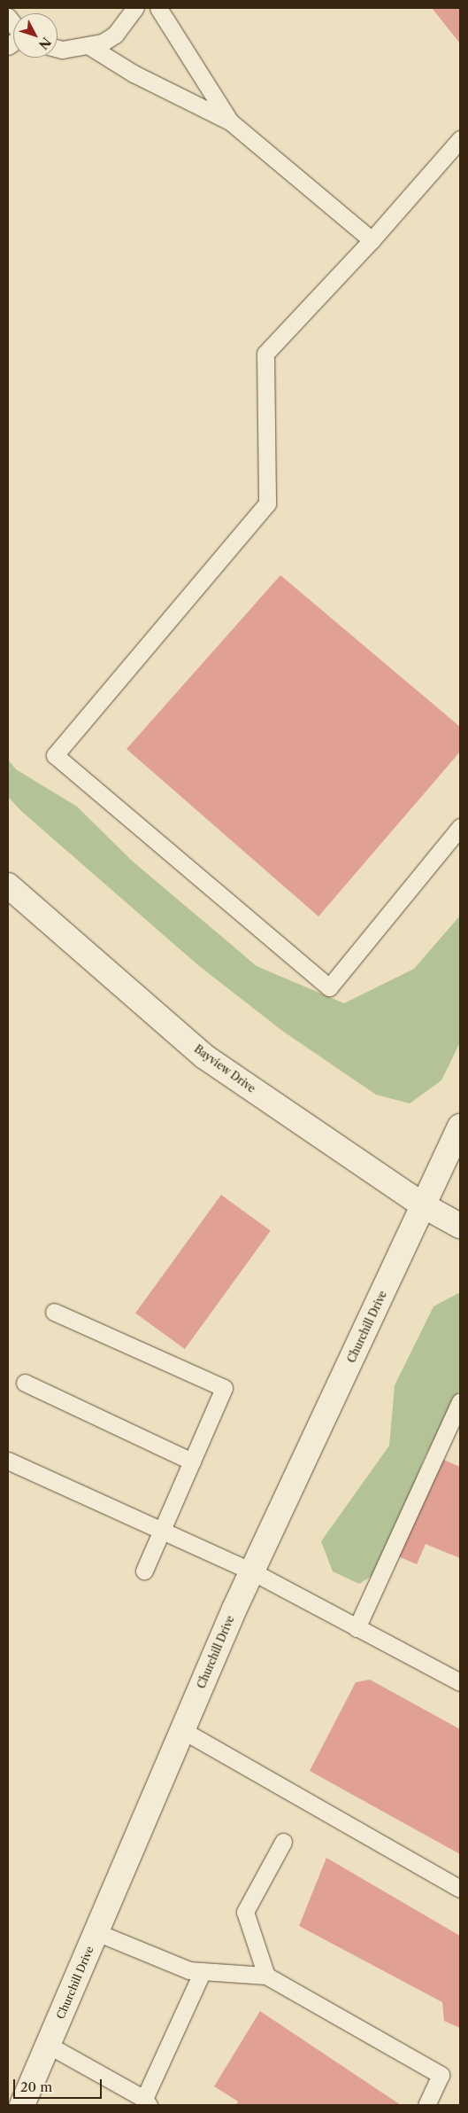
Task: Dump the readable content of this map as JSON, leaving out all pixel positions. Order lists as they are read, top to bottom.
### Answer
{
  "streets": {
    "street": ["Bayview Drive", "Churchill Drive"]
  },
  "crossings": [
    ["Bayview Drive", "Churchill Drive"]
  ],
  "scale_bar": "20 m",
  "north": "bottom right"
}
